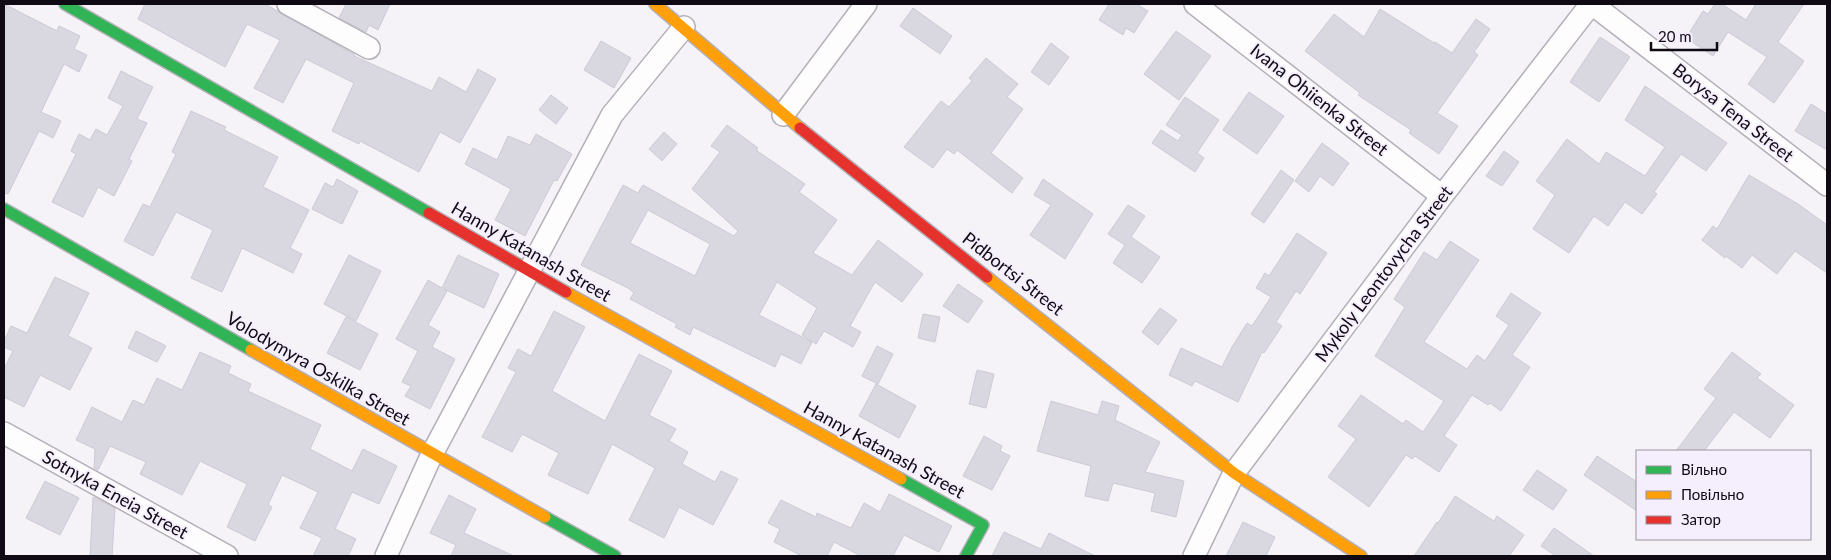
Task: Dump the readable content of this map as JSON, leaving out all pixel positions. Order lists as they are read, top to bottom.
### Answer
{
  "streets": {
    "street": [
      "Ivana Ohiienka Street",
      "Borysa Tena Street",
      "Hanny Katanash Street",
      "Pidbortsi Street",
      "Mykoly Leontovycha Street",
      "Volodymyra Oskilka Street",
      "Sotnyka Eneia Street"
    ]
  },
  "crossings": [
    ["Ivana Ohiienka Street", "Mykoly Leontovycha Street"],
    ["Borysa Tena Street", "Mykoly Leontovycha Street"],
    ["Pidbortsi Street", "Mykoly Leontovycha Street"]
  ],
  "legend": ["Вільно", "Повільно", "Затор"],
  "scale_bar": "20 m"
}
